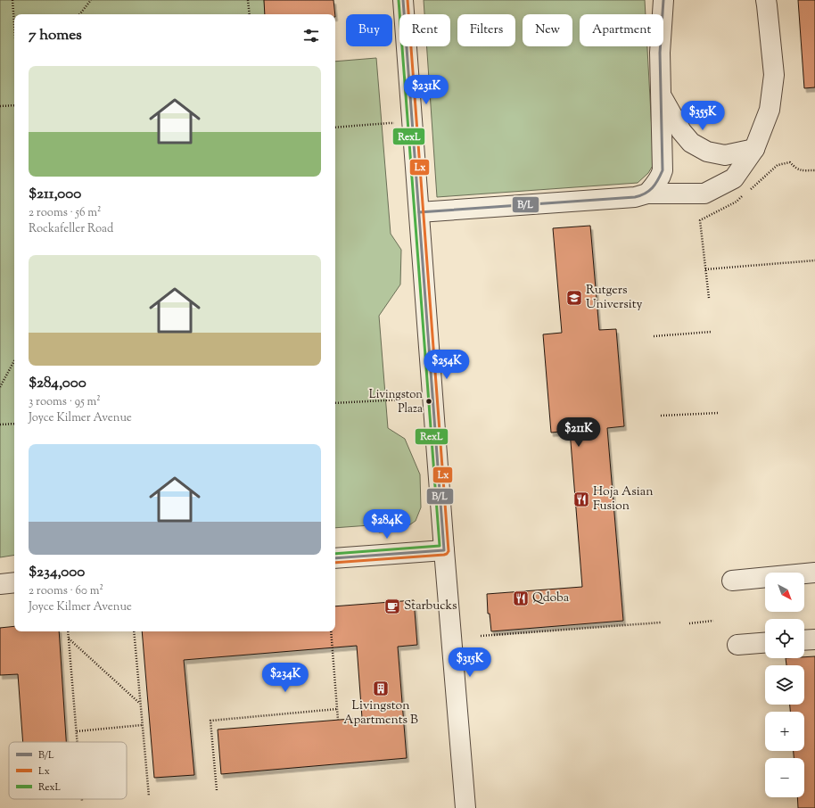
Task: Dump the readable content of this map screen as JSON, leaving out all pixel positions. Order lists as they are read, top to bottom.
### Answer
{
  "places": {
    "school or university": ["Rutgers University"],
    "other": ["Livingston Plaza"],
    "restaurant": ["Hoja Asian Fusion", "Qdoba"],
    "cafe": ["Starbucks"],
    "building": ["Livingston Apartments B"]
  },
  "lines": ["transit line B/L", "transit line Lx", "transit line RexL"],
  "legend": ["B/L", "Lx", "RexL"],
  "north": "bottom right",
  "page": {
    "chip": [
      "Buy",
      "Rent",
      "Filters",
      "New",
      "Apartment"
    ],
    "heading": "7 homes",
    "list": [
      {
        "name": "$211,000",
        "note": "2 rooms · 56 m² · Rockafeller Road"
      },
      {
        "name": "$284,000",
        "note": "3 rooms · 95 m² · Joyce Kilmer Avenue"
      },
      {
        "name": "$234,000",
        "note": "2 rooms · 60 m² · Joyce Kilmer Avenue"
      }
    ],
    "price": [
      "$231K",
      "$355K",
      "$254K",
      "$211K",
      "$284K",
      "$315K",
      "$234K"
    ],
    "map_buttons": ["+", "−"]
  }
}
